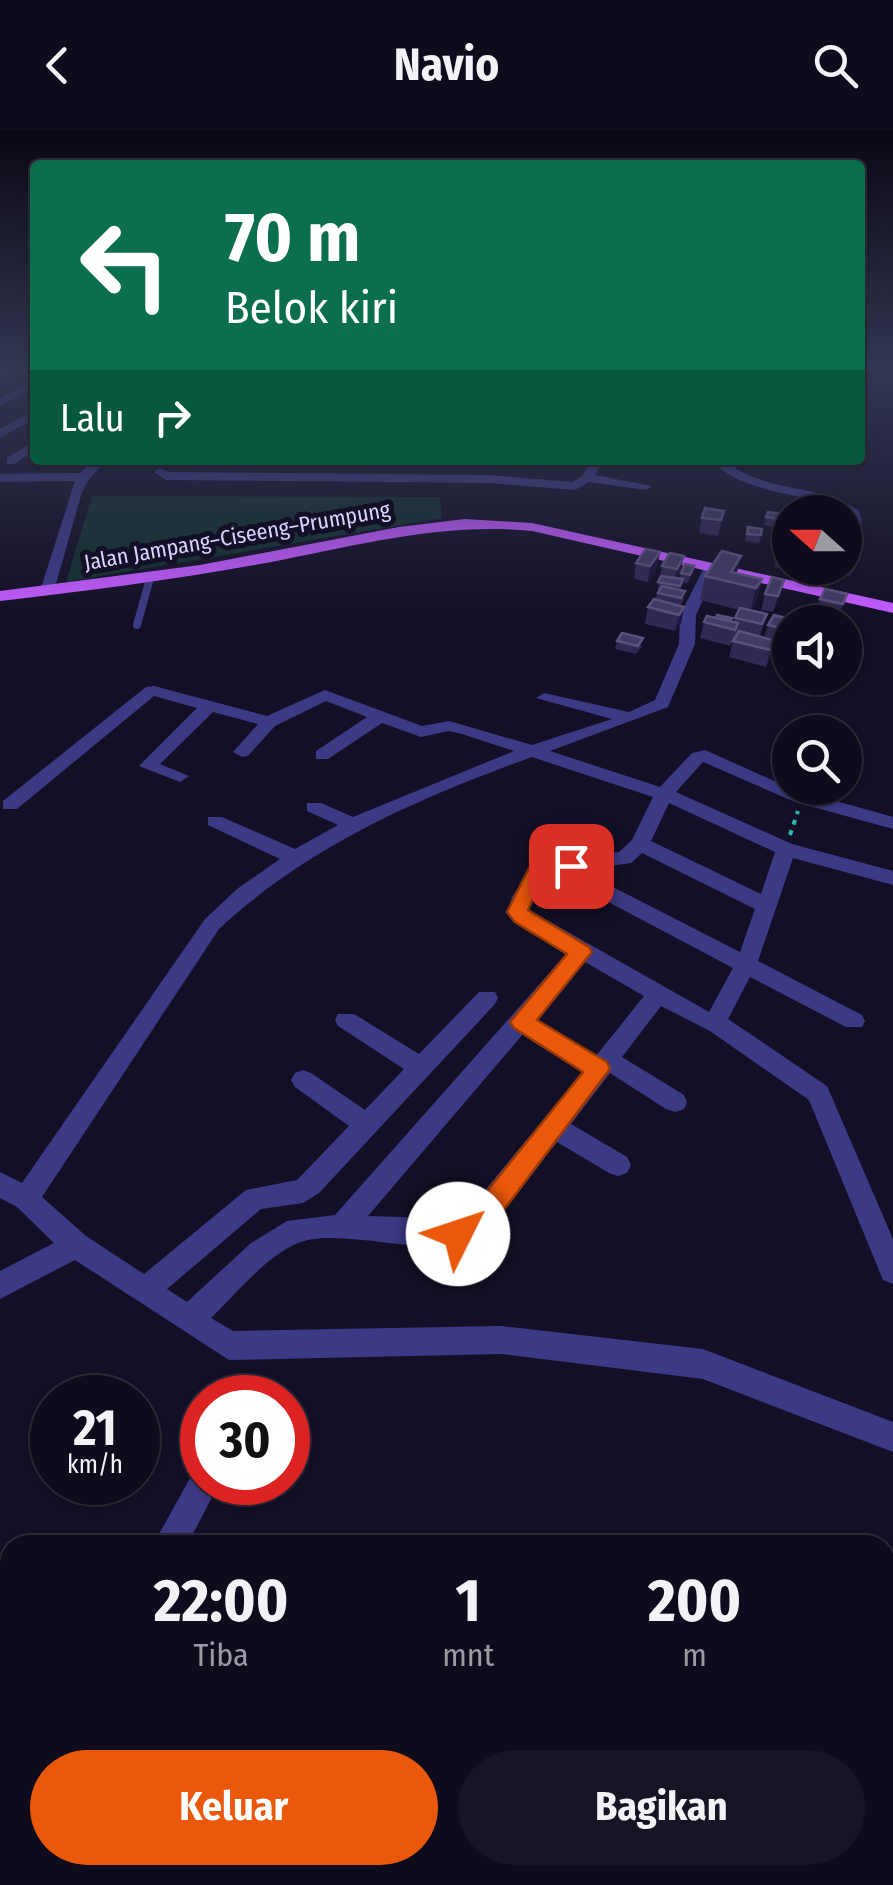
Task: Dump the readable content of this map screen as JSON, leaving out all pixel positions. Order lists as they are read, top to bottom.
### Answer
{
  "streets": {
    "main road": ["Jalan Jampang–Ciseeng–Prumpung"]
  },
  "north": "left",
  "page": {
    "header": "Navio",
    "turn": ["70 m", "Belok kiri"],
    "then": "Lalu",
    "speed": "21 km/h",
    "limit": "30",
    "eta": [
      "22:00",
      "Tiba",
      "1",
      "mnt",
      "200",
      "m"
    ],
    "buttons": ["Keluar", "Bagikan"]
  }
}
